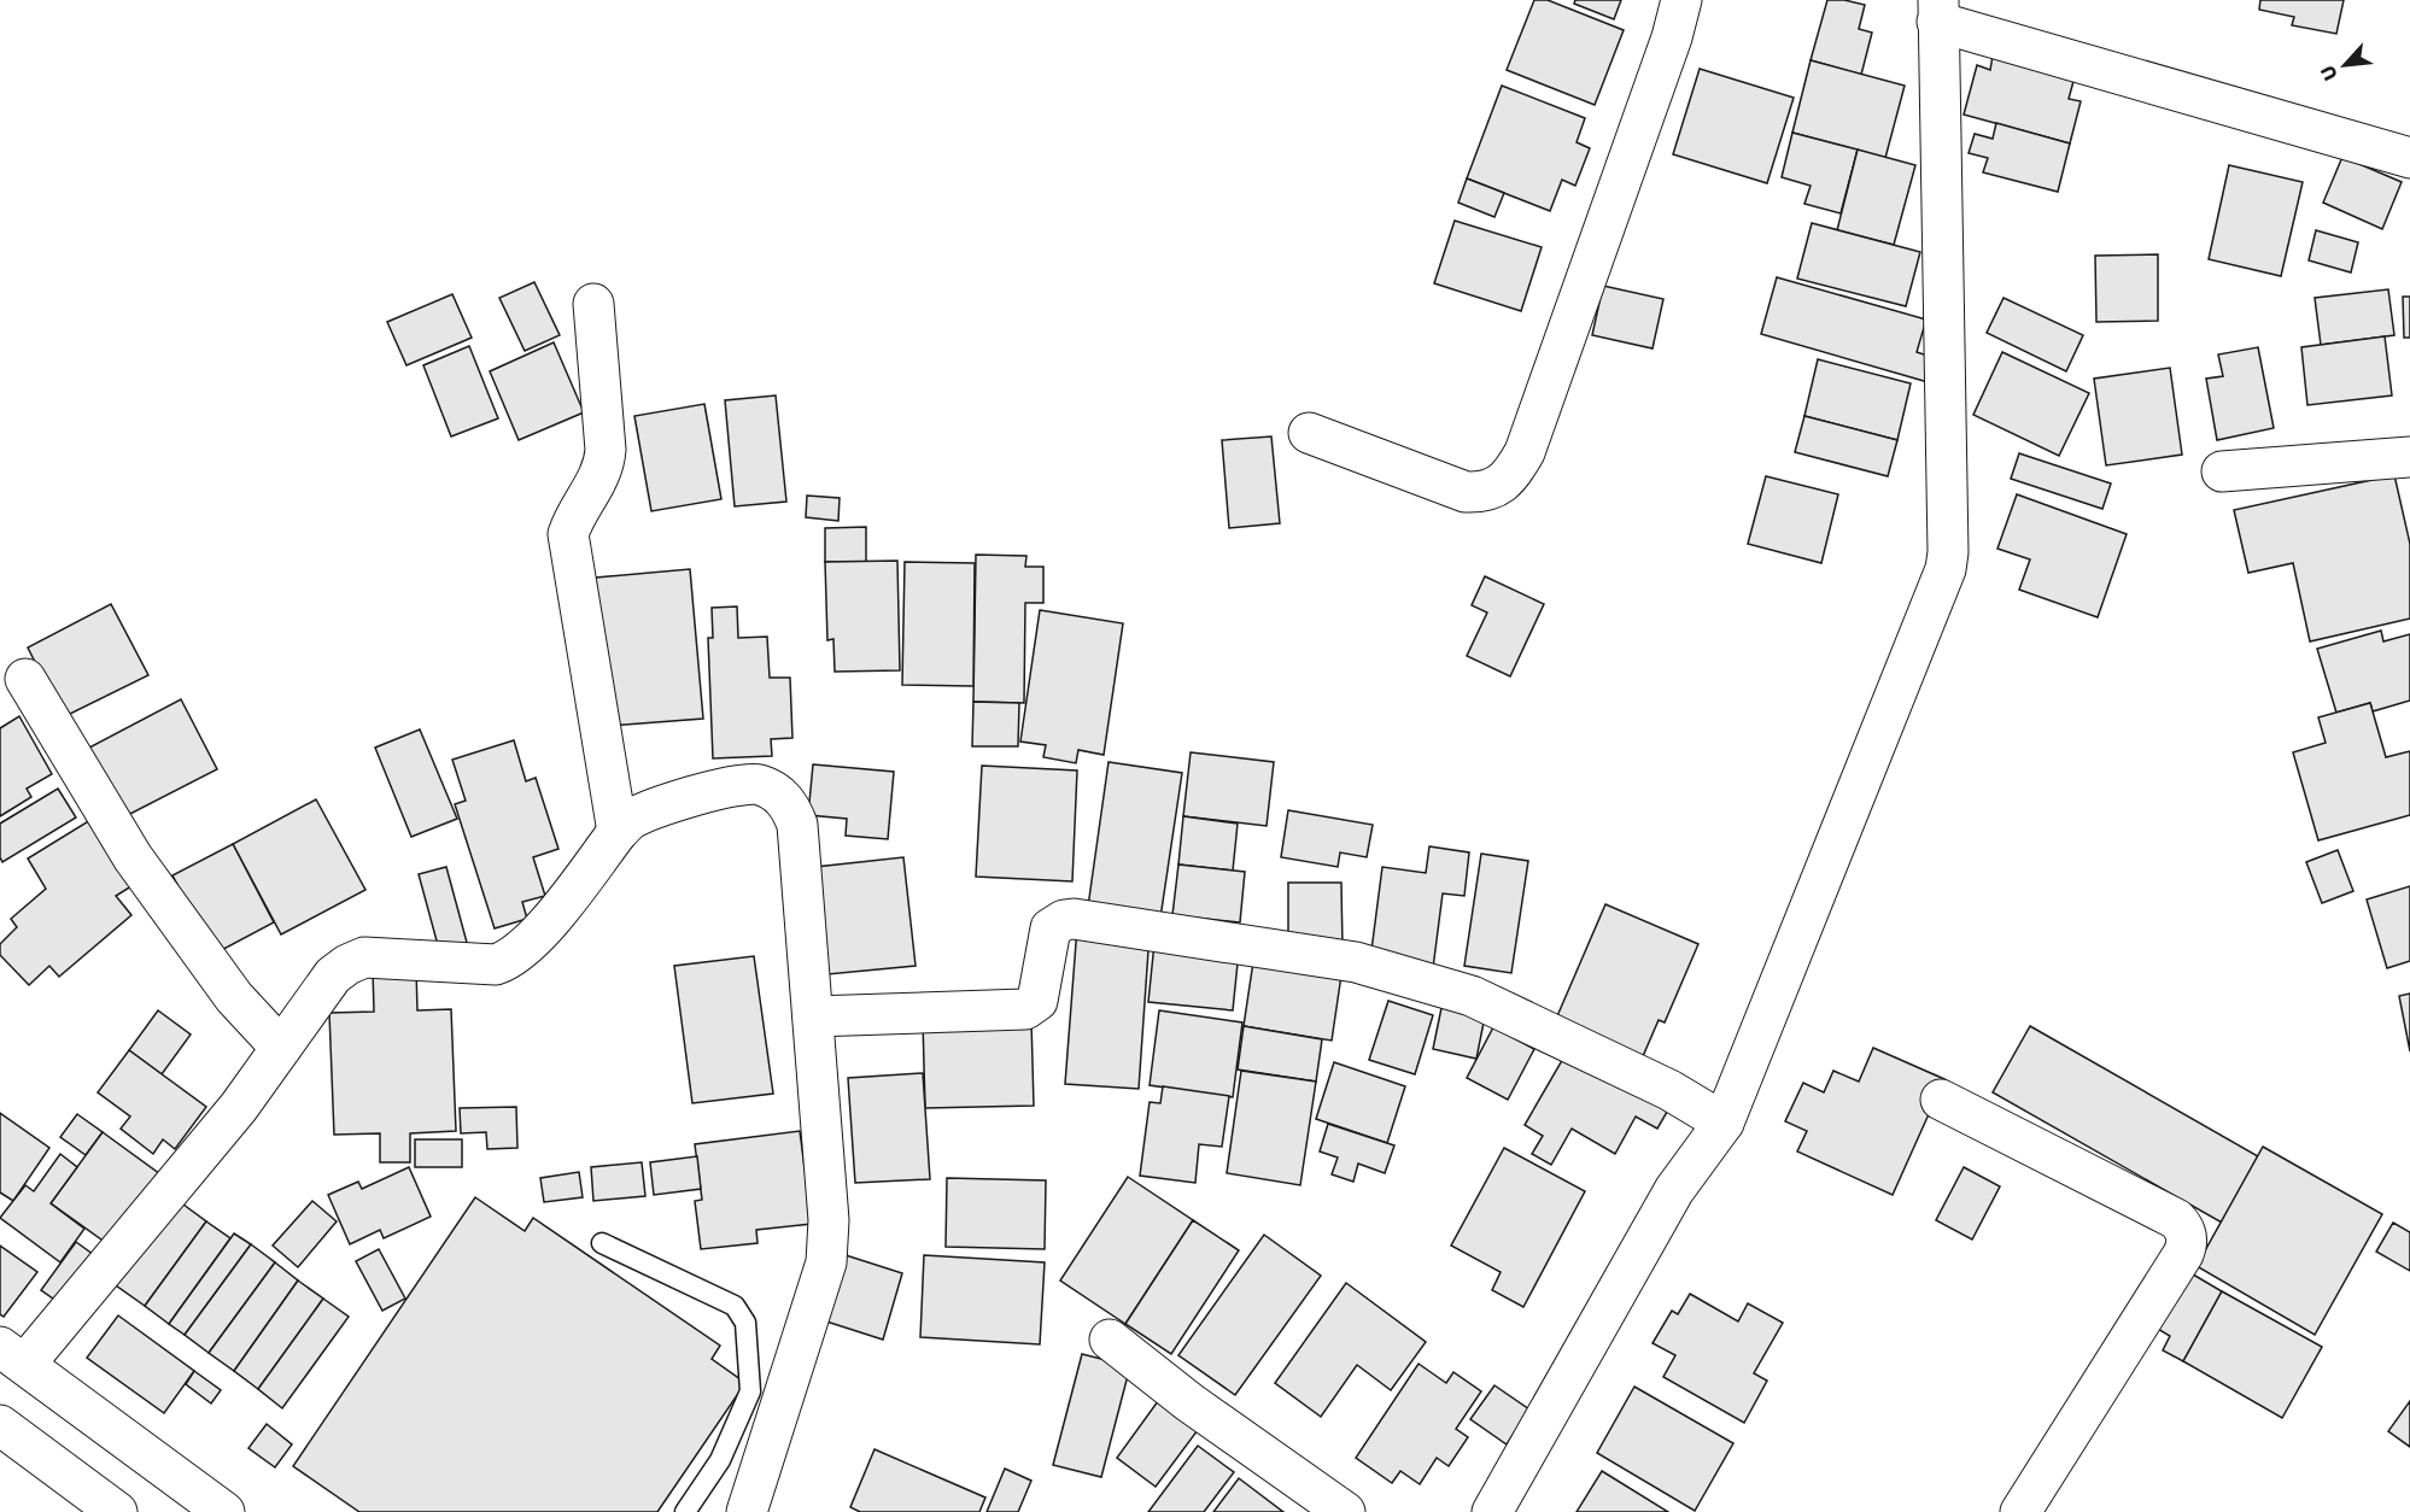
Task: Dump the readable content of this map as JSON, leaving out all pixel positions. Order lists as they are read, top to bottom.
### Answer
{
  "north": "bottom left"
}
